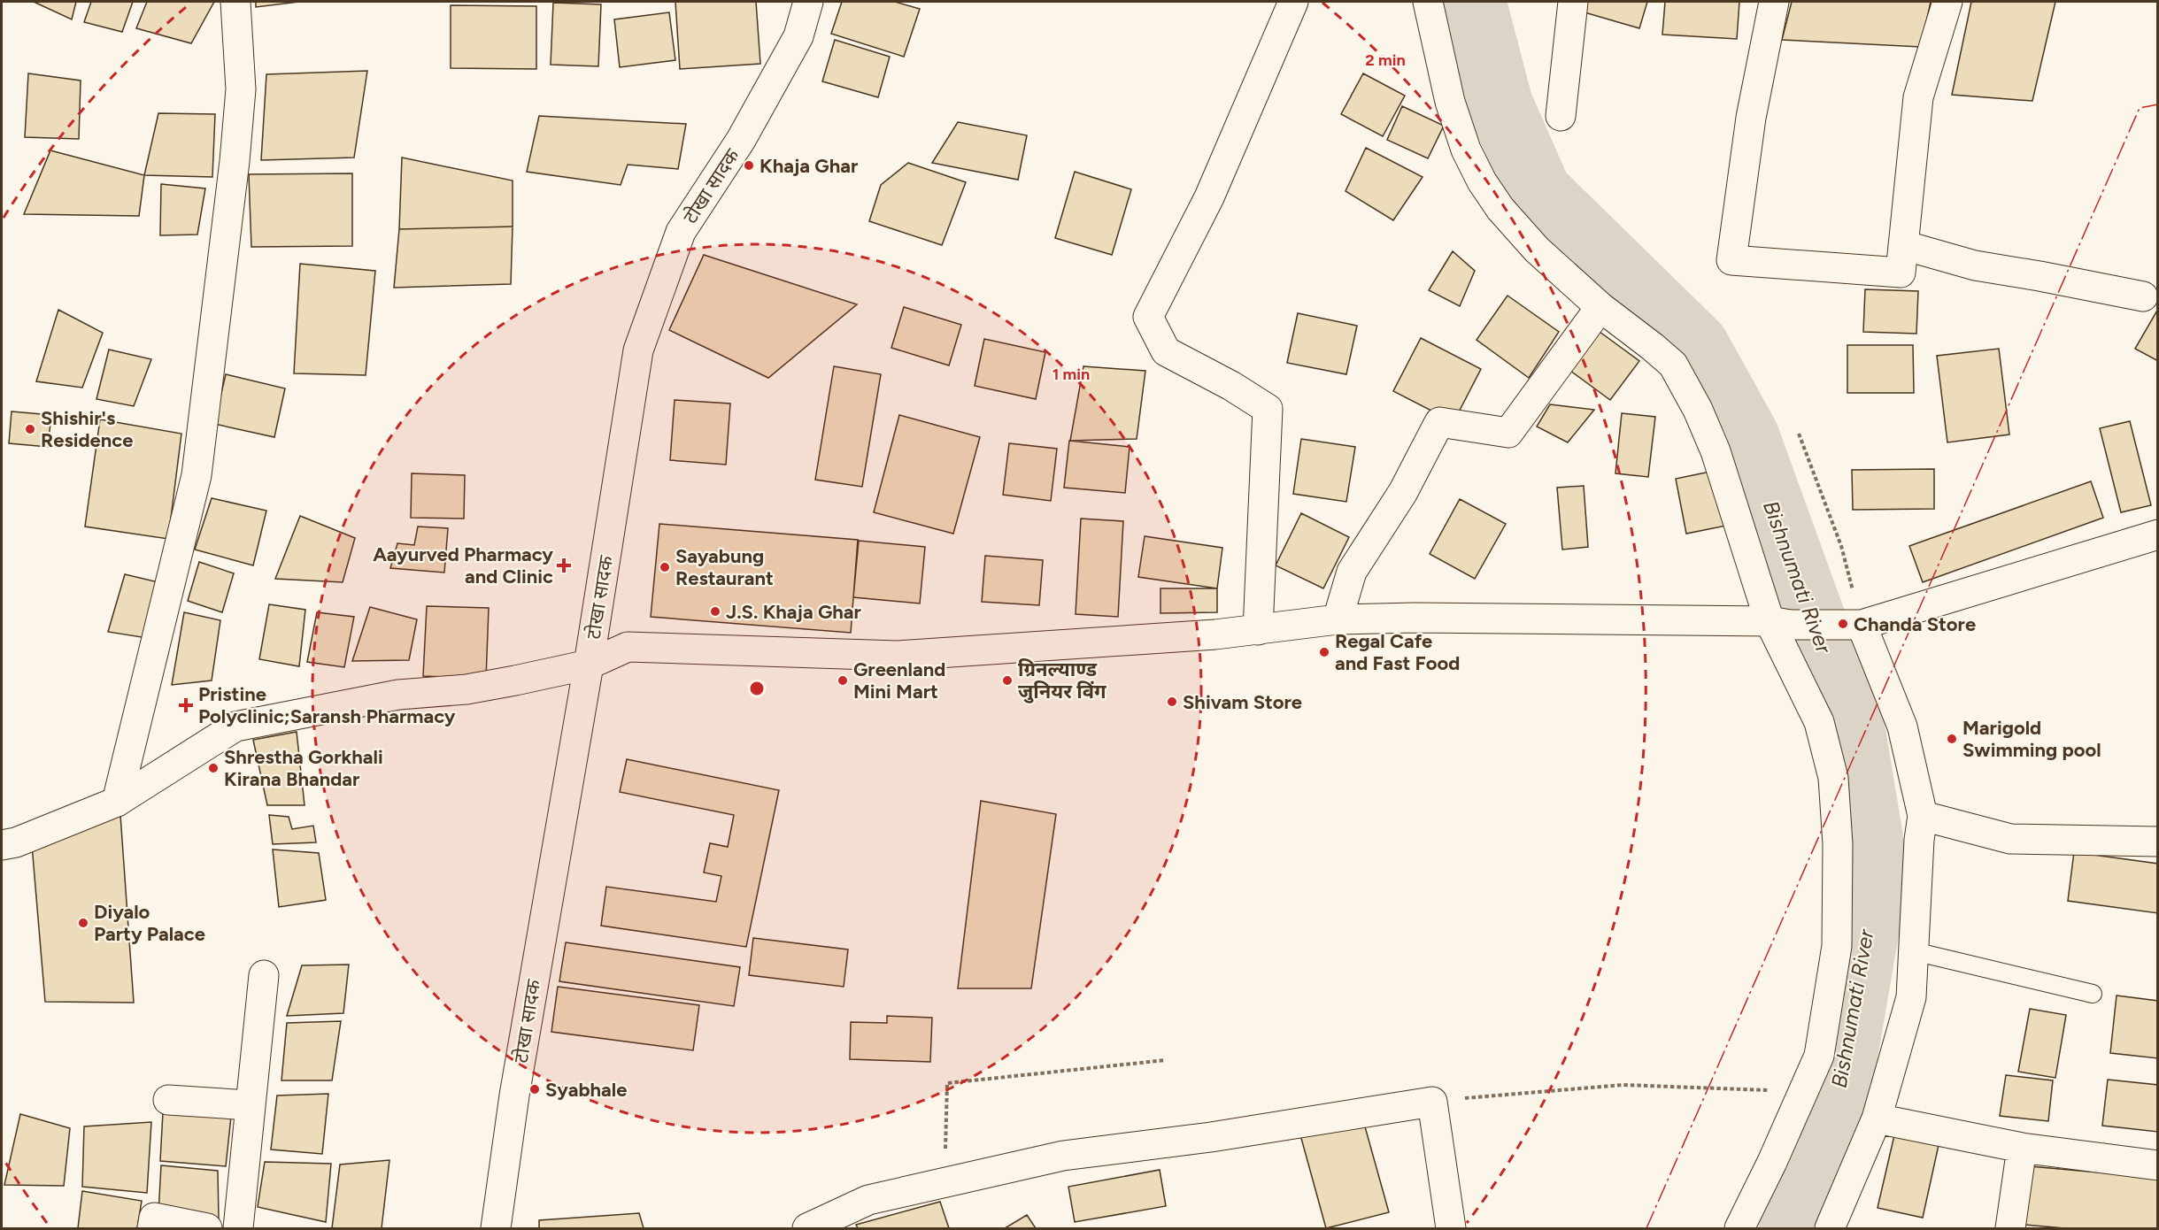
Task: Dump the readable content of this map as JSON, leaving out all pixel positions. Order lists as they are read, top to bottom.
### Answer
{
  "streets": {
    "street": ["टोखा सादक"]
  },
  "water": ["Bishnumati River"],
  "places": {
    "other": [
      "Khaja Ghar",
      "Shishir's Residence",
      "Sayabung Restaurant",
      "J.S. Khaja Ghar",
      "Chanda Store",
      "Regal Cafe and Fast Food",
      "Greenland Mini Mart",
      "ग्रिनल्याण्ड जुनियर विंग",
      "Shivam Store",
      "Marigold Swimming pool",
      "Shrestha Gorkhali Kirana Bhandar",
      "Diyalo Party Palace",
      "Syabhale"
    ],
    "health": ["Aayurved Pharmacy and Clinic", "Pristine Polyclinic;Saransh Pharmacy"]
  },
  "rings": ["2 min", "1 min"]
}
